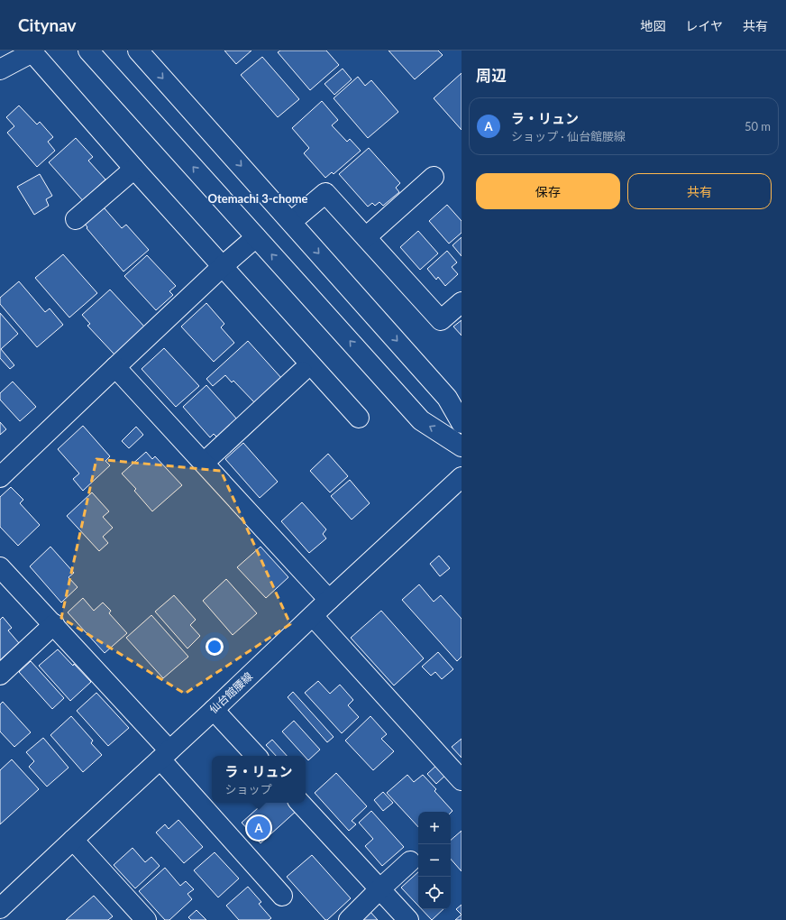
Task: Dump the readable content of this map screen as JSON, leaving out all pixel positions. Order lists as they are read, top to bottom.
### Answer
{
  "streets": {
    "street": ["仙台館腰線"]
  },
  "districts": ["Otemachi 3-chome"],
  "page": {
    "header": "Citynav",
    "nav": ["地図", "レイヤ", "共有"],
    "heading": "周辺",
    "list": [
      {
        "mark": "A",
        "name": "ラ・リュン",
        "note": "ショップ · 仙台館腰線",
        "value": "50 m"
      }
    ],
    "buttons": ["保存", "共有"],
    "popup": ["ラ・リュン", "ショップ"],
    "map_buttons": ["+", "−"],
    "pins": "A"
  }
}
